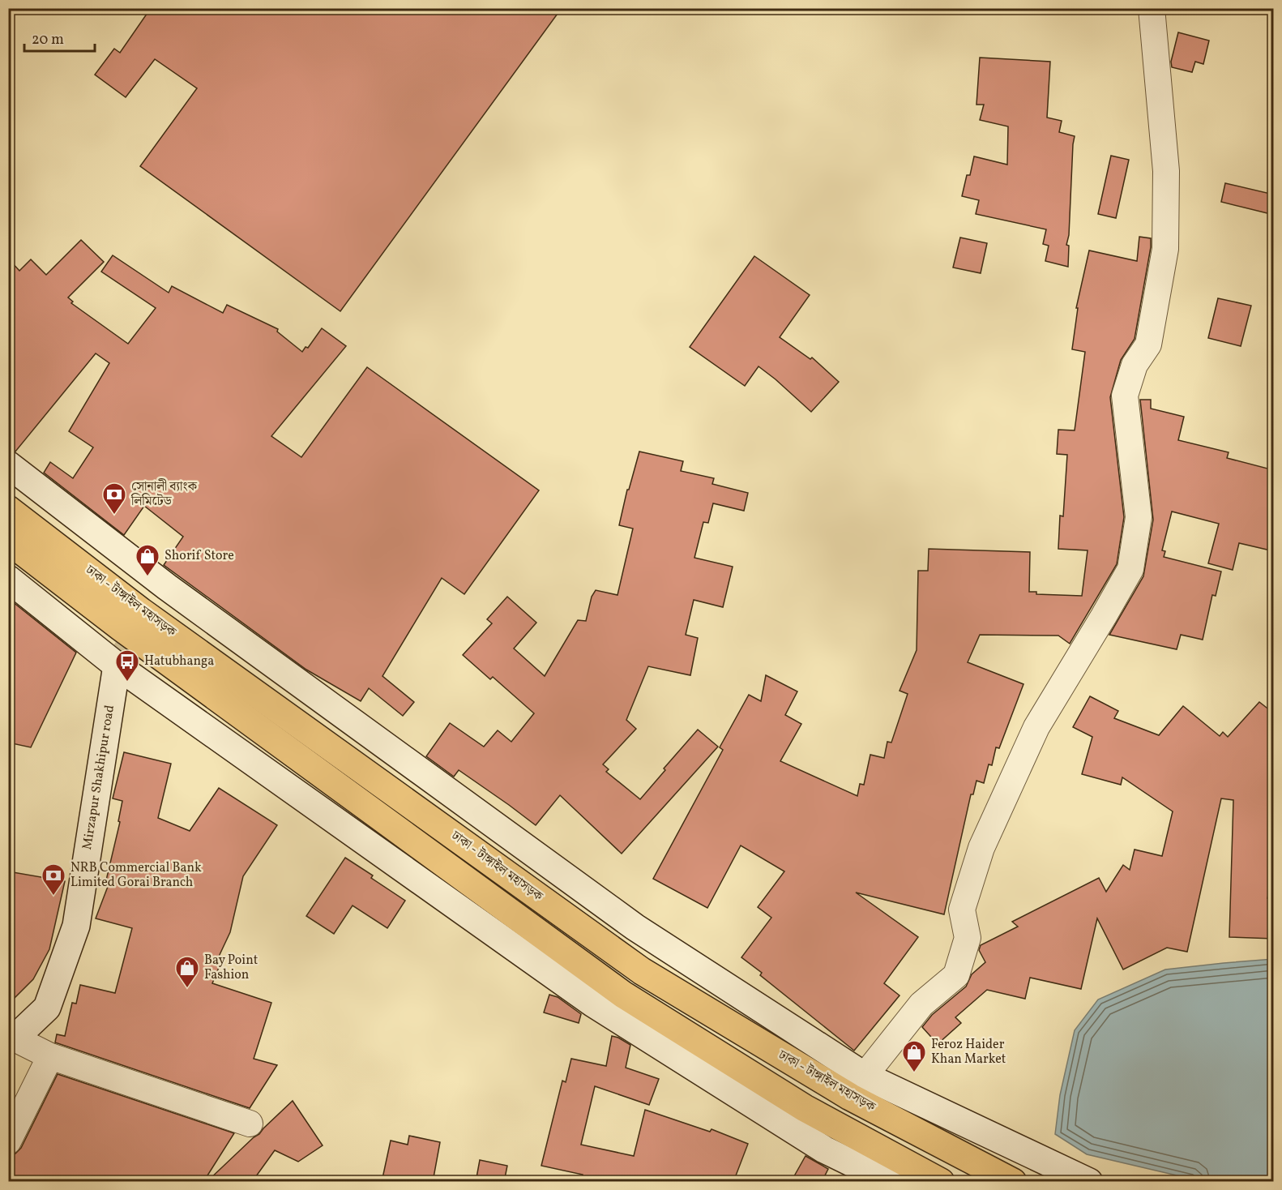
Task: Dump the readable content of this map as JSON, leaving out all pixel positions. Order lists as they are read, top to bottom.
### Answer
{
  "streets": {
    "highway": ["ঢাকা - টাঙ্গাইল মহাসড়ক"],
    "main road": ["Mirzapur Shakhipur road"]
  },
  "places": {
    "bank": ["সোনালী ব্যাংক লিমিটেড", "NRB Commercial Bank Limited Gorai Branch"],
    "shop": ["Shorif Store", "Bay Point Fashion", "Feroz Haider Khan Market"],
    "bus stop": ["Hatubhanga"]
  },
  "scale_bar": "20 m"
}
